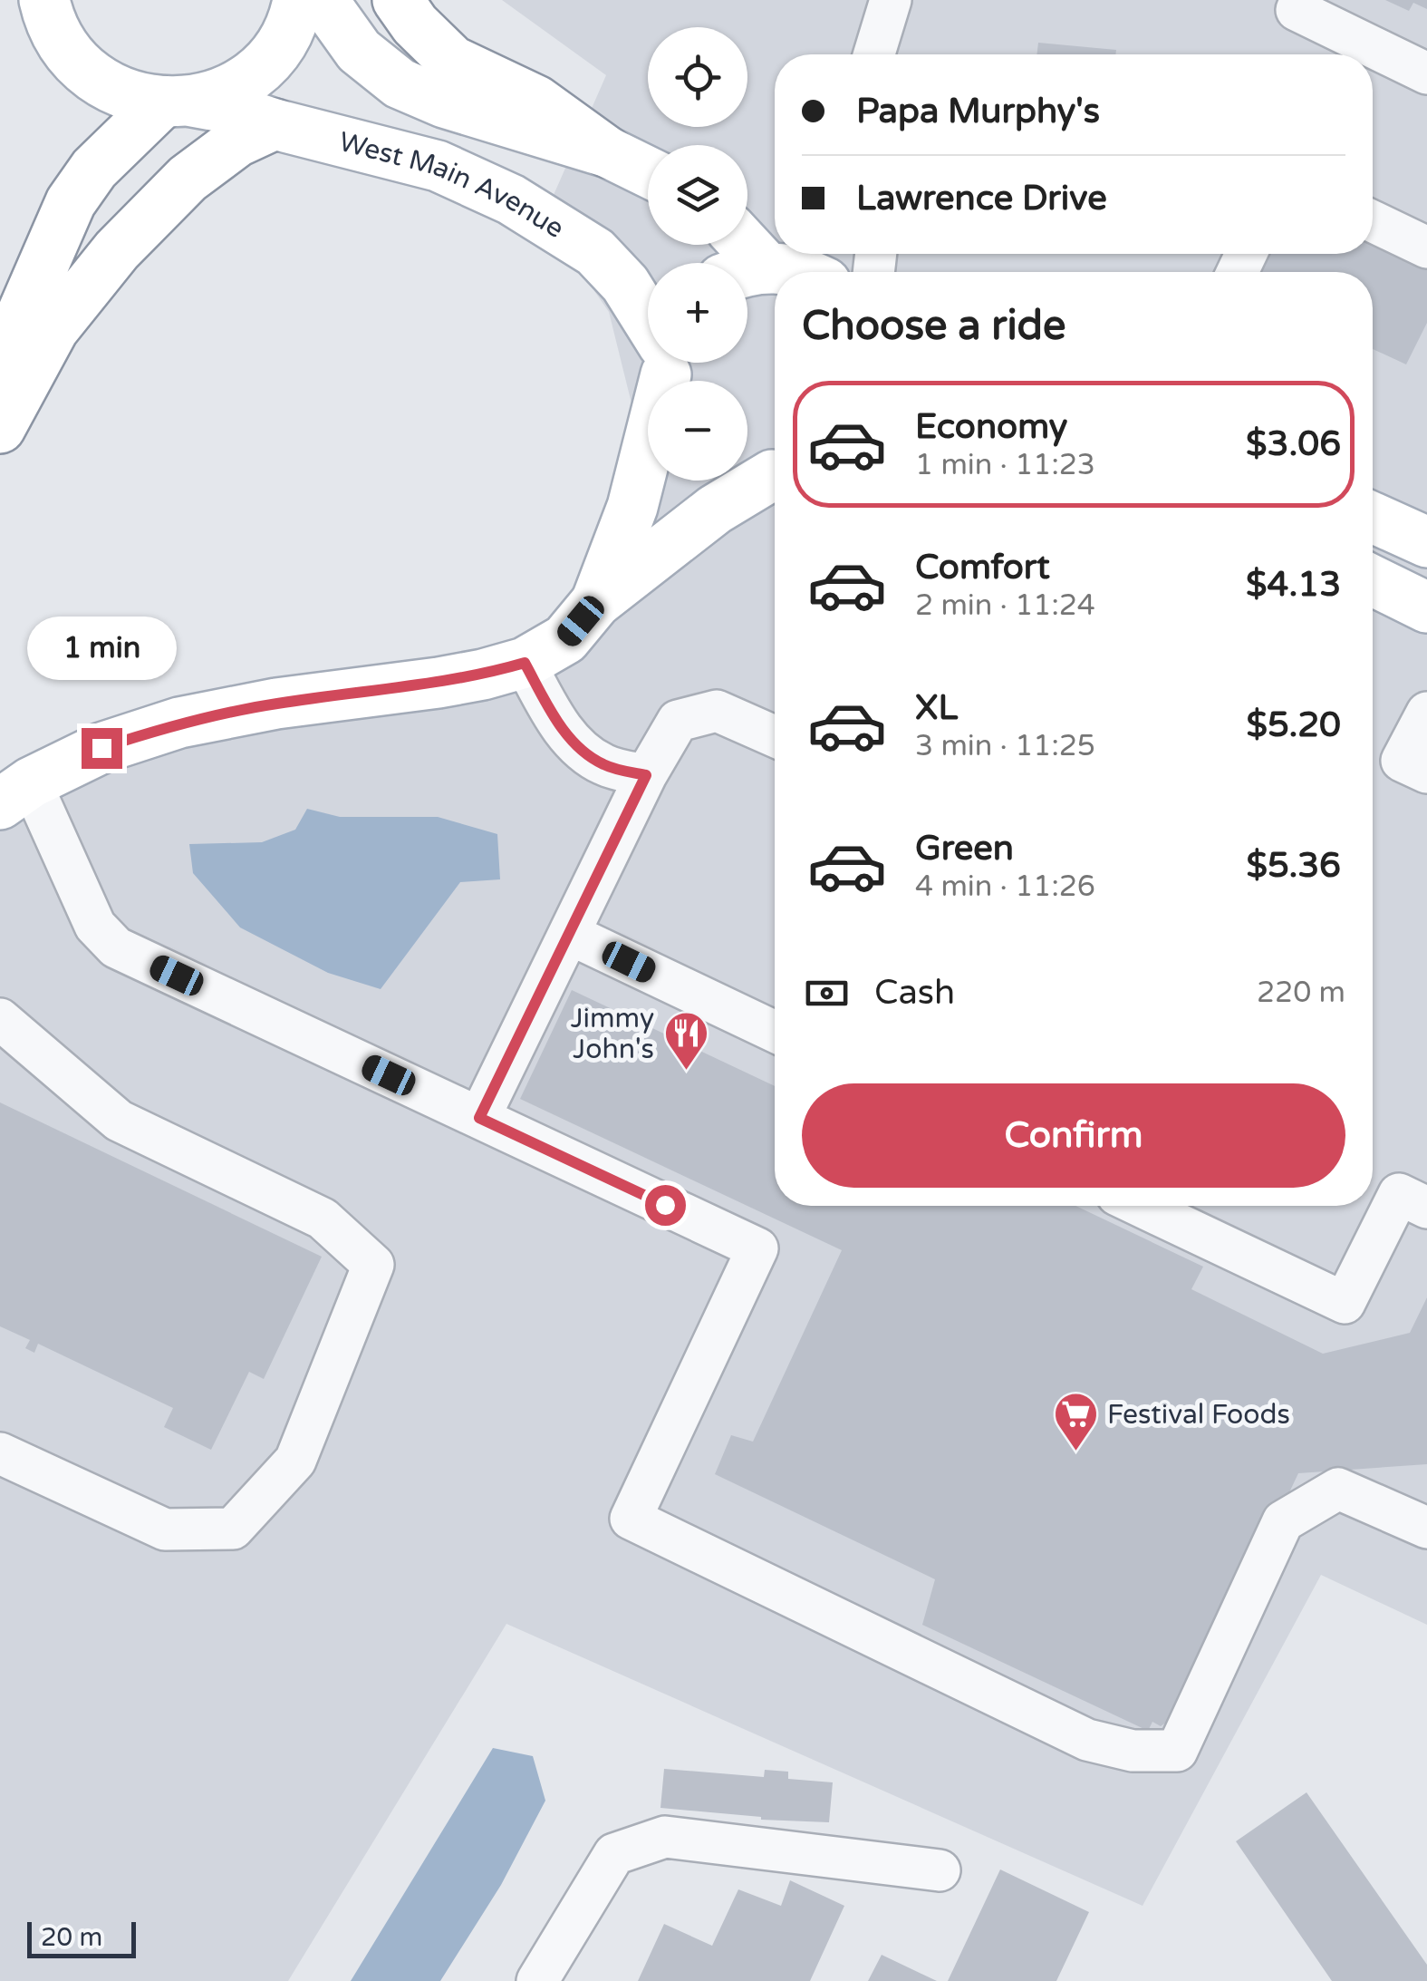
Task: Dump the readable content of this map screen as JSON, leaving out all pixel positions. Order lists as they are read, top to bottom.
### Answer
{
  "streets": {
    "main road": ["West Main Avenue"]
  },
  "places": {
    "restaurant": ["Jimmy John's"],
    "supermarket": ["Festival Foods"]
  },
  "scale_bar": "20 m",
  "page": {
    "map_buttons": ["+", "−"],
    "banner": ["Papa Murphy's", "Lawrence Drive"],
    "heading": "Choose a ride",
    "list": [
      {
        "name": "Economy",
        "note": "1 min · 11:23",
        "value": "$3.06"
      },
      {
        "name": "Comfort",
        "note": "2 min · 11:24",
        "value": "$4.13"
      },
      {
        "name": "XL",
        "note": "3 min · 11:25",
        "value": "$5.20"
      },
      {
        "name": "Green",
        "note": "4 min · 11:26",
        "value": "$5.36"
      }
    ],
    "bubble": "1 min",
    "pay": ["Cash", "220 m"],
    "buttons": "Confirm",
    "scale": "20 m"
  }
}
